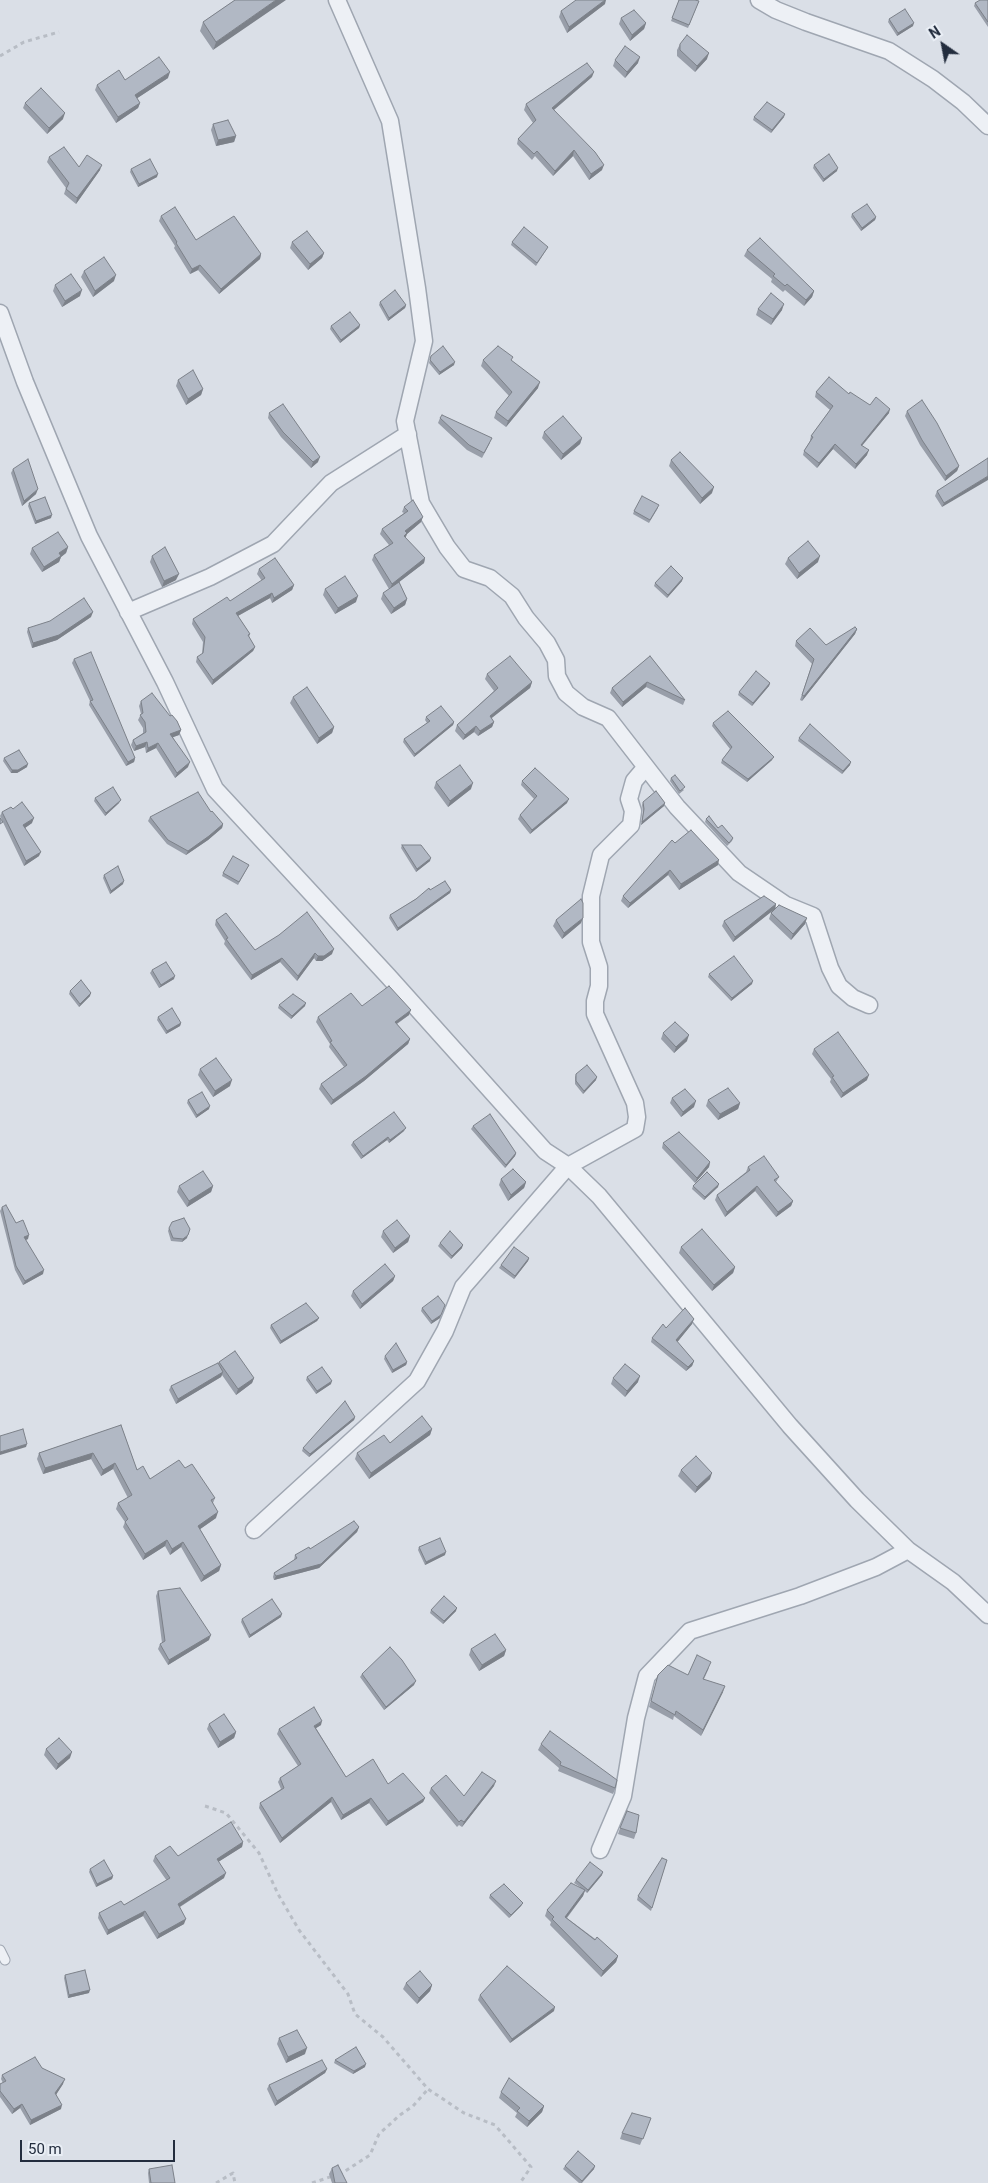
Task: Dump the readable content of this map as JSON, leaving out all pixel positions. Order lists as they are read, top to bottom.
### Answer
{
  "scale_bar": "50 m",
  "north": "top left"
}
